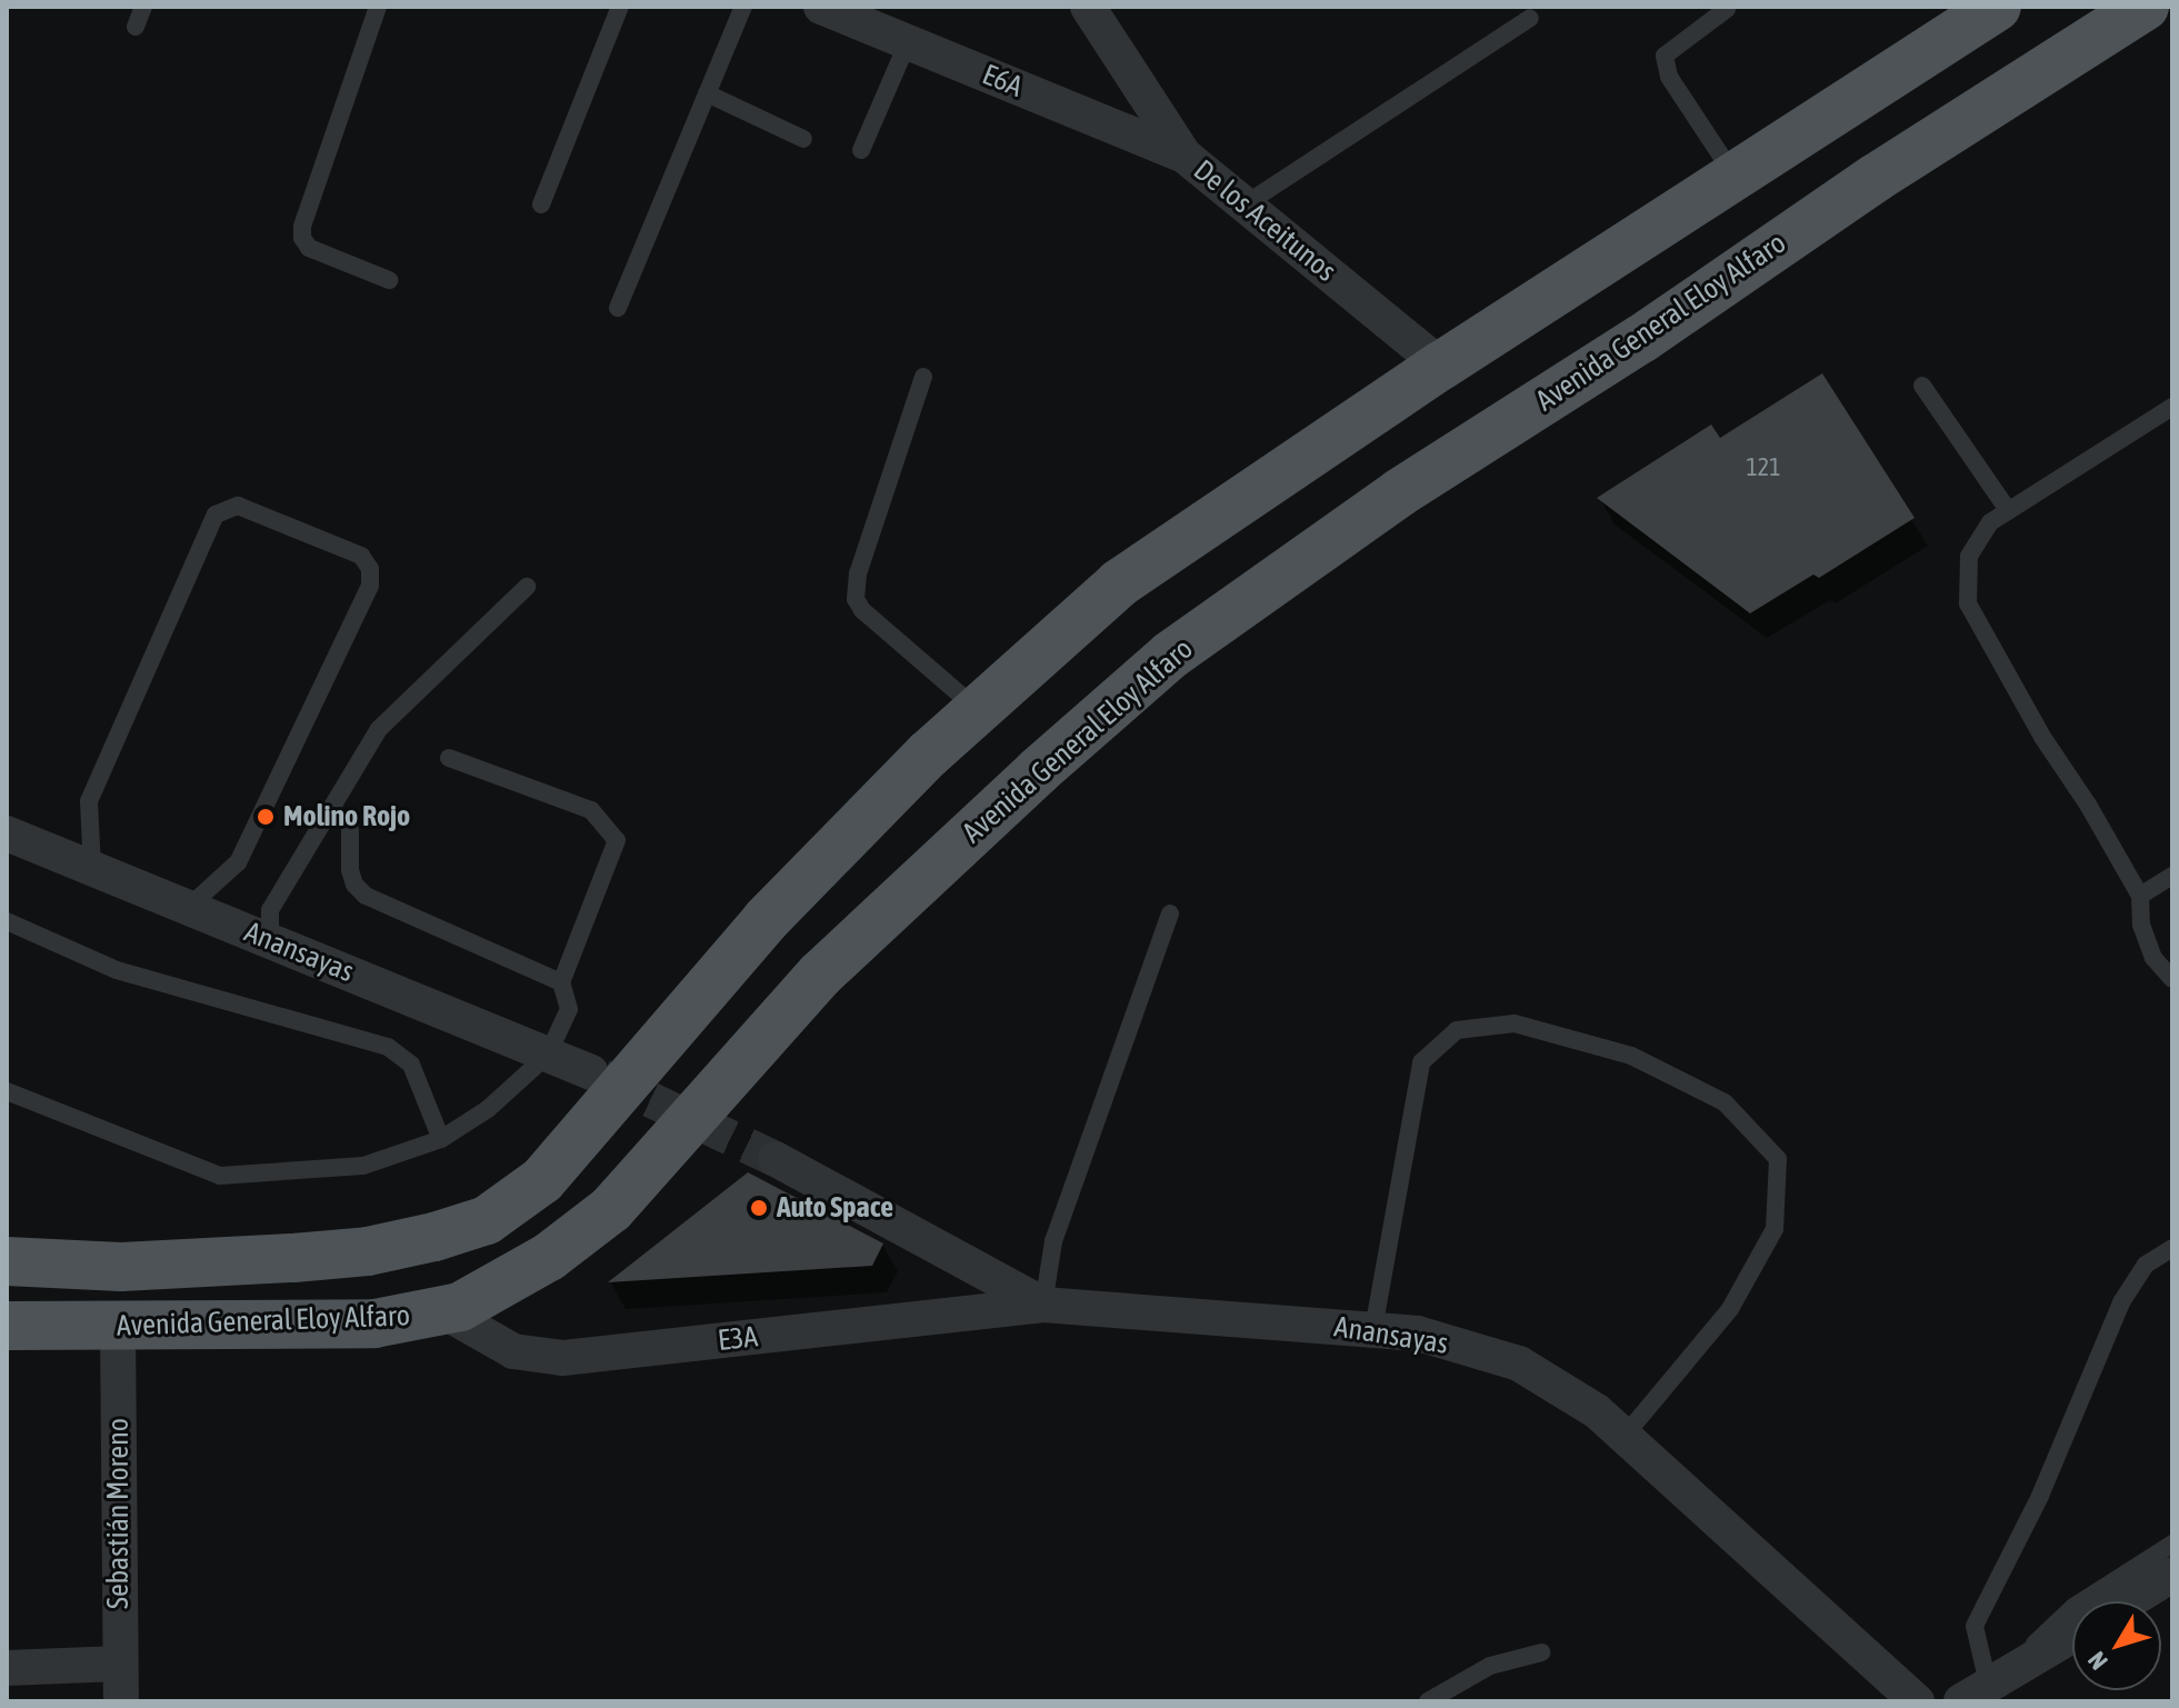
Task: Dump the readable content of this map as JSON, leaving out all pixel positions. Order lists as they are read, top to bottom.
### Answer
{
  "streets": {
    "main road": ["Avenida General Eloy Alfaro"],
    "street": [
      "E6A",
      "De los Aceitunos",
      "Anansayas",
      "E3A",
      "Sebastián Moreno"
    ]
  },
  "crossings": [
    ["E6A", "De los Aceitunos"],
    ["De los Aceitunos", "Avenida General Eloy Alfaro"],
    ["Avenida General Eloy Alfaro", "E3A"],
    ["Avenida General Eloy Alfaro", "Sebastián Moreno"],
    ["Anansayas", "E3A"]
  ],
  "places": ["Molino Rojo", "Auto Space"],
  "house_numbers": ["121"],
  "north": "bottom left"
}
